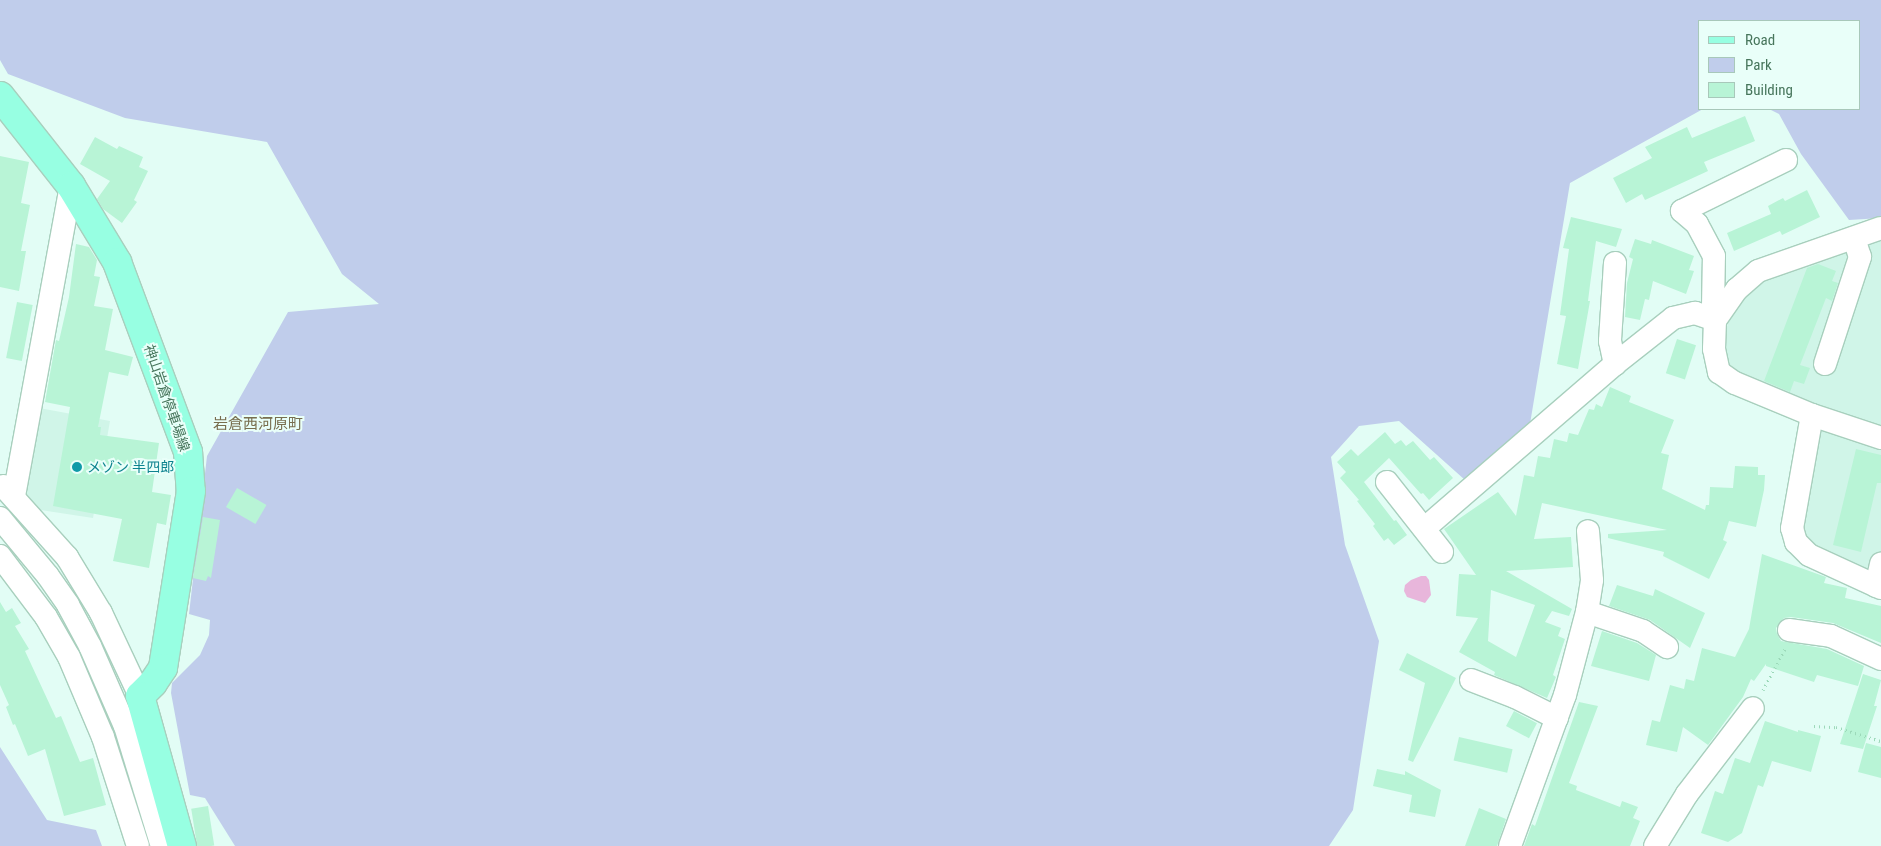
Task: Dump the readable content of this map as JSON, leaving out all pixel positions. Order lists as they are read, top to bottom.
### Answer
{
  "streets": {
    "main road": ["神山岩倉停車場線"]
  },
  "districts": ["岩倉西河原町"],
  "places": ["メゾン 半四郎"],
  "legend": ["Road", "Park", "Building"]
}
